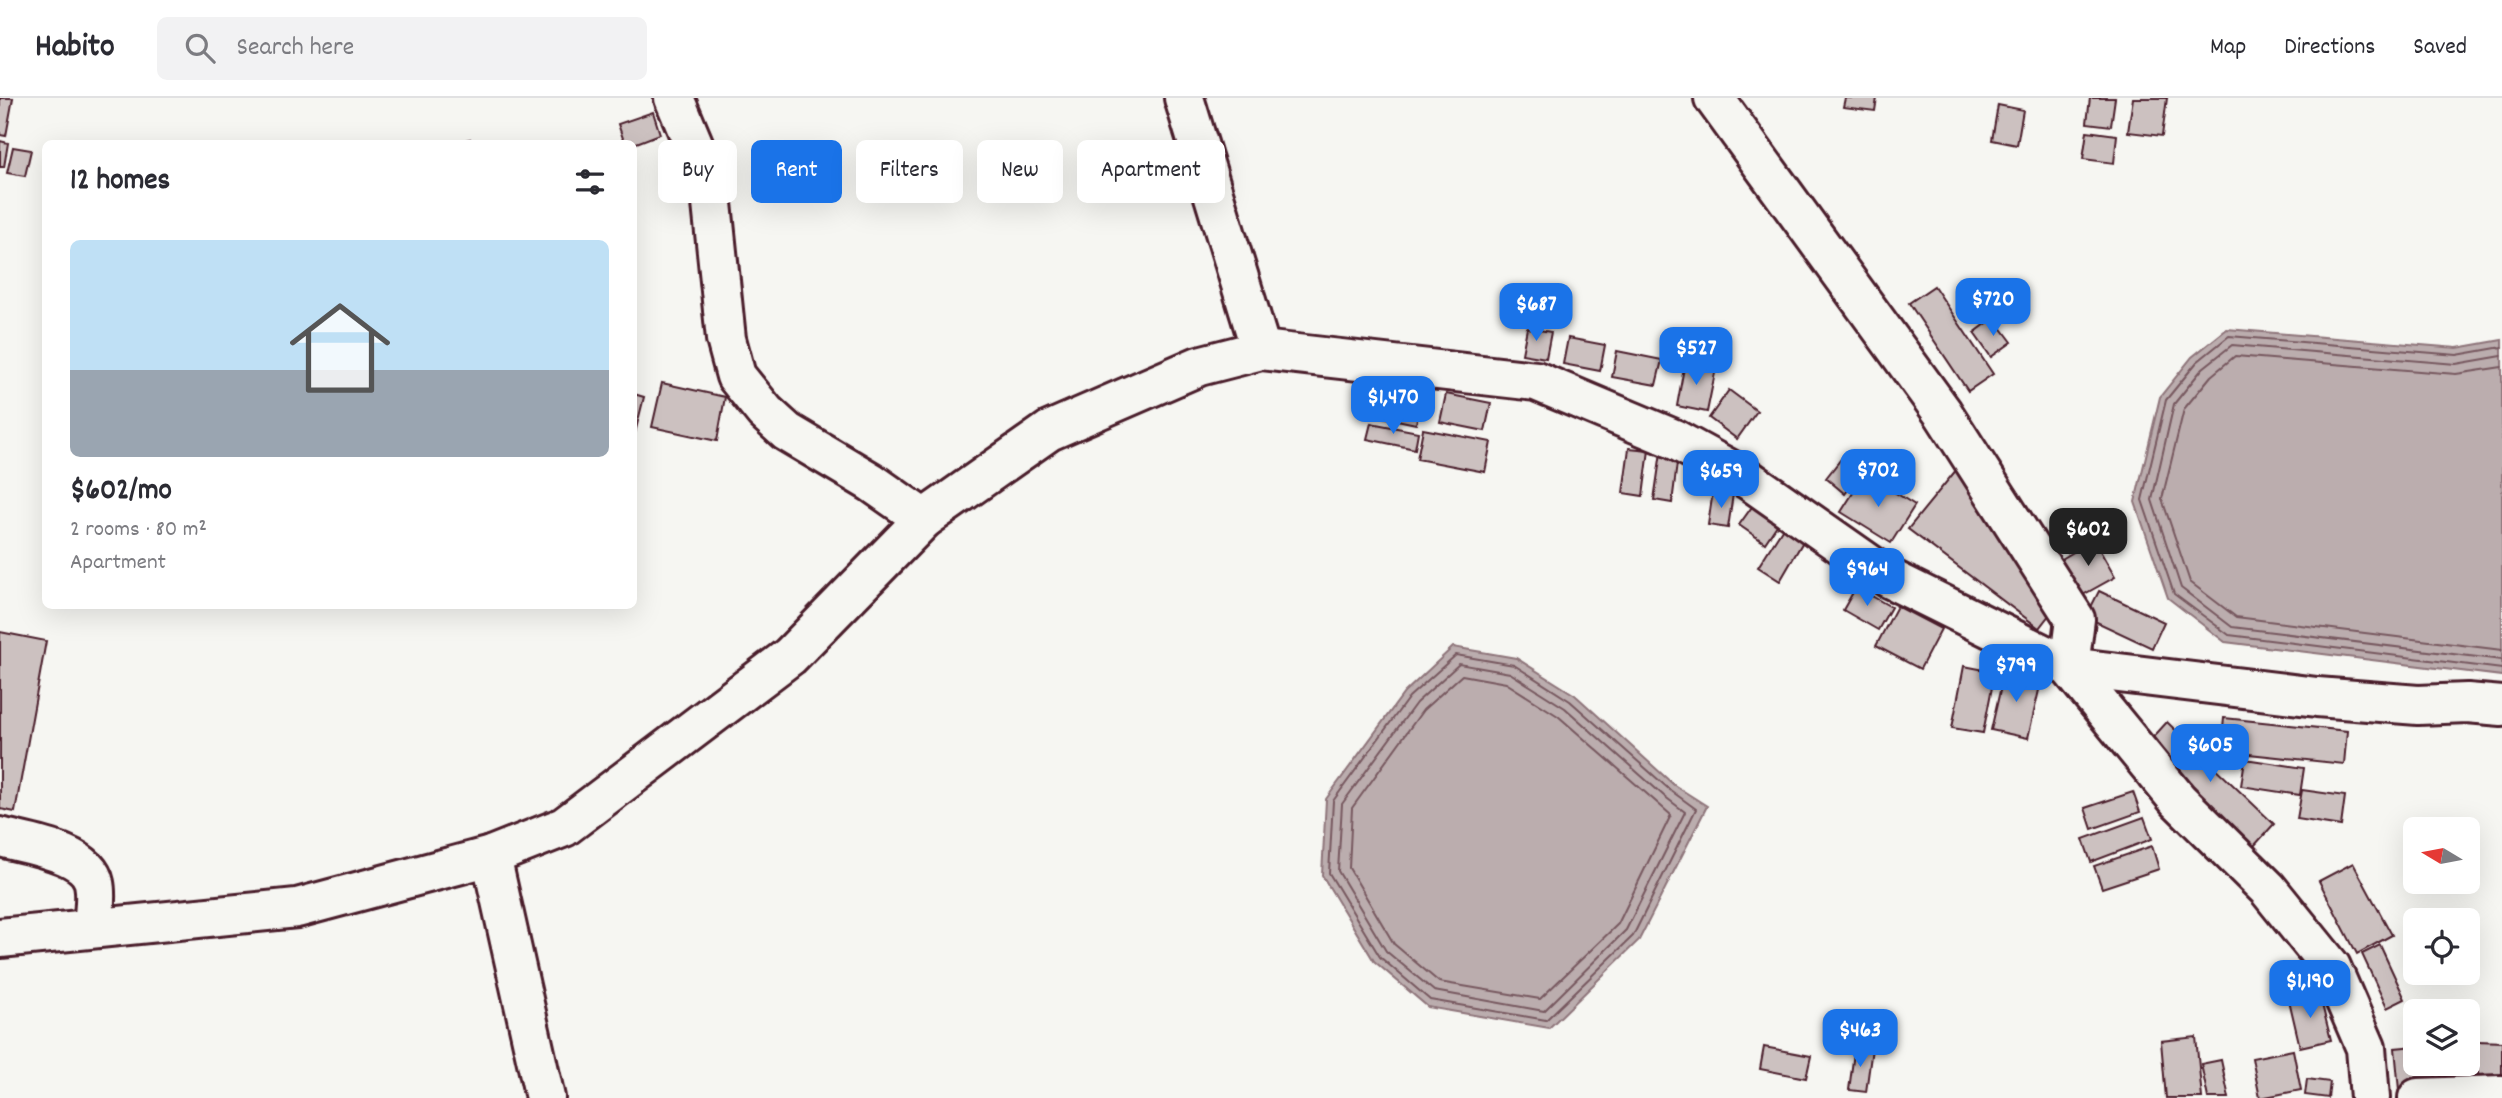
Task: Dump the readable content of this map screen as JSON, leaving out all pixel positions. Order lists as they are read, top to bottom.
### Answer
{
  "north": "left",
  "page": {
    "header": "Habito",
    "search": "Search here",
    "nav": ["Map", "Directions", "Saved"],
    "chip": [
      "Buy",
      "Rent",
      "Filters",
      "New",
      "Apartment"
    ],
    "heading": "12 homes",
    "list": [
      {
        "name": "$602/mo",
        "note": "2 rooms · 80 m² · Apartment"
      }
    ],
    "price": [
      "$720",
      "$687",
      "$527",
      "$1,470",
      "$702",
      "$659",
      "$602",
      "$964",
      "$799",
      "$605",
      "$1,190",
      "$463"
    ]
  }
}
